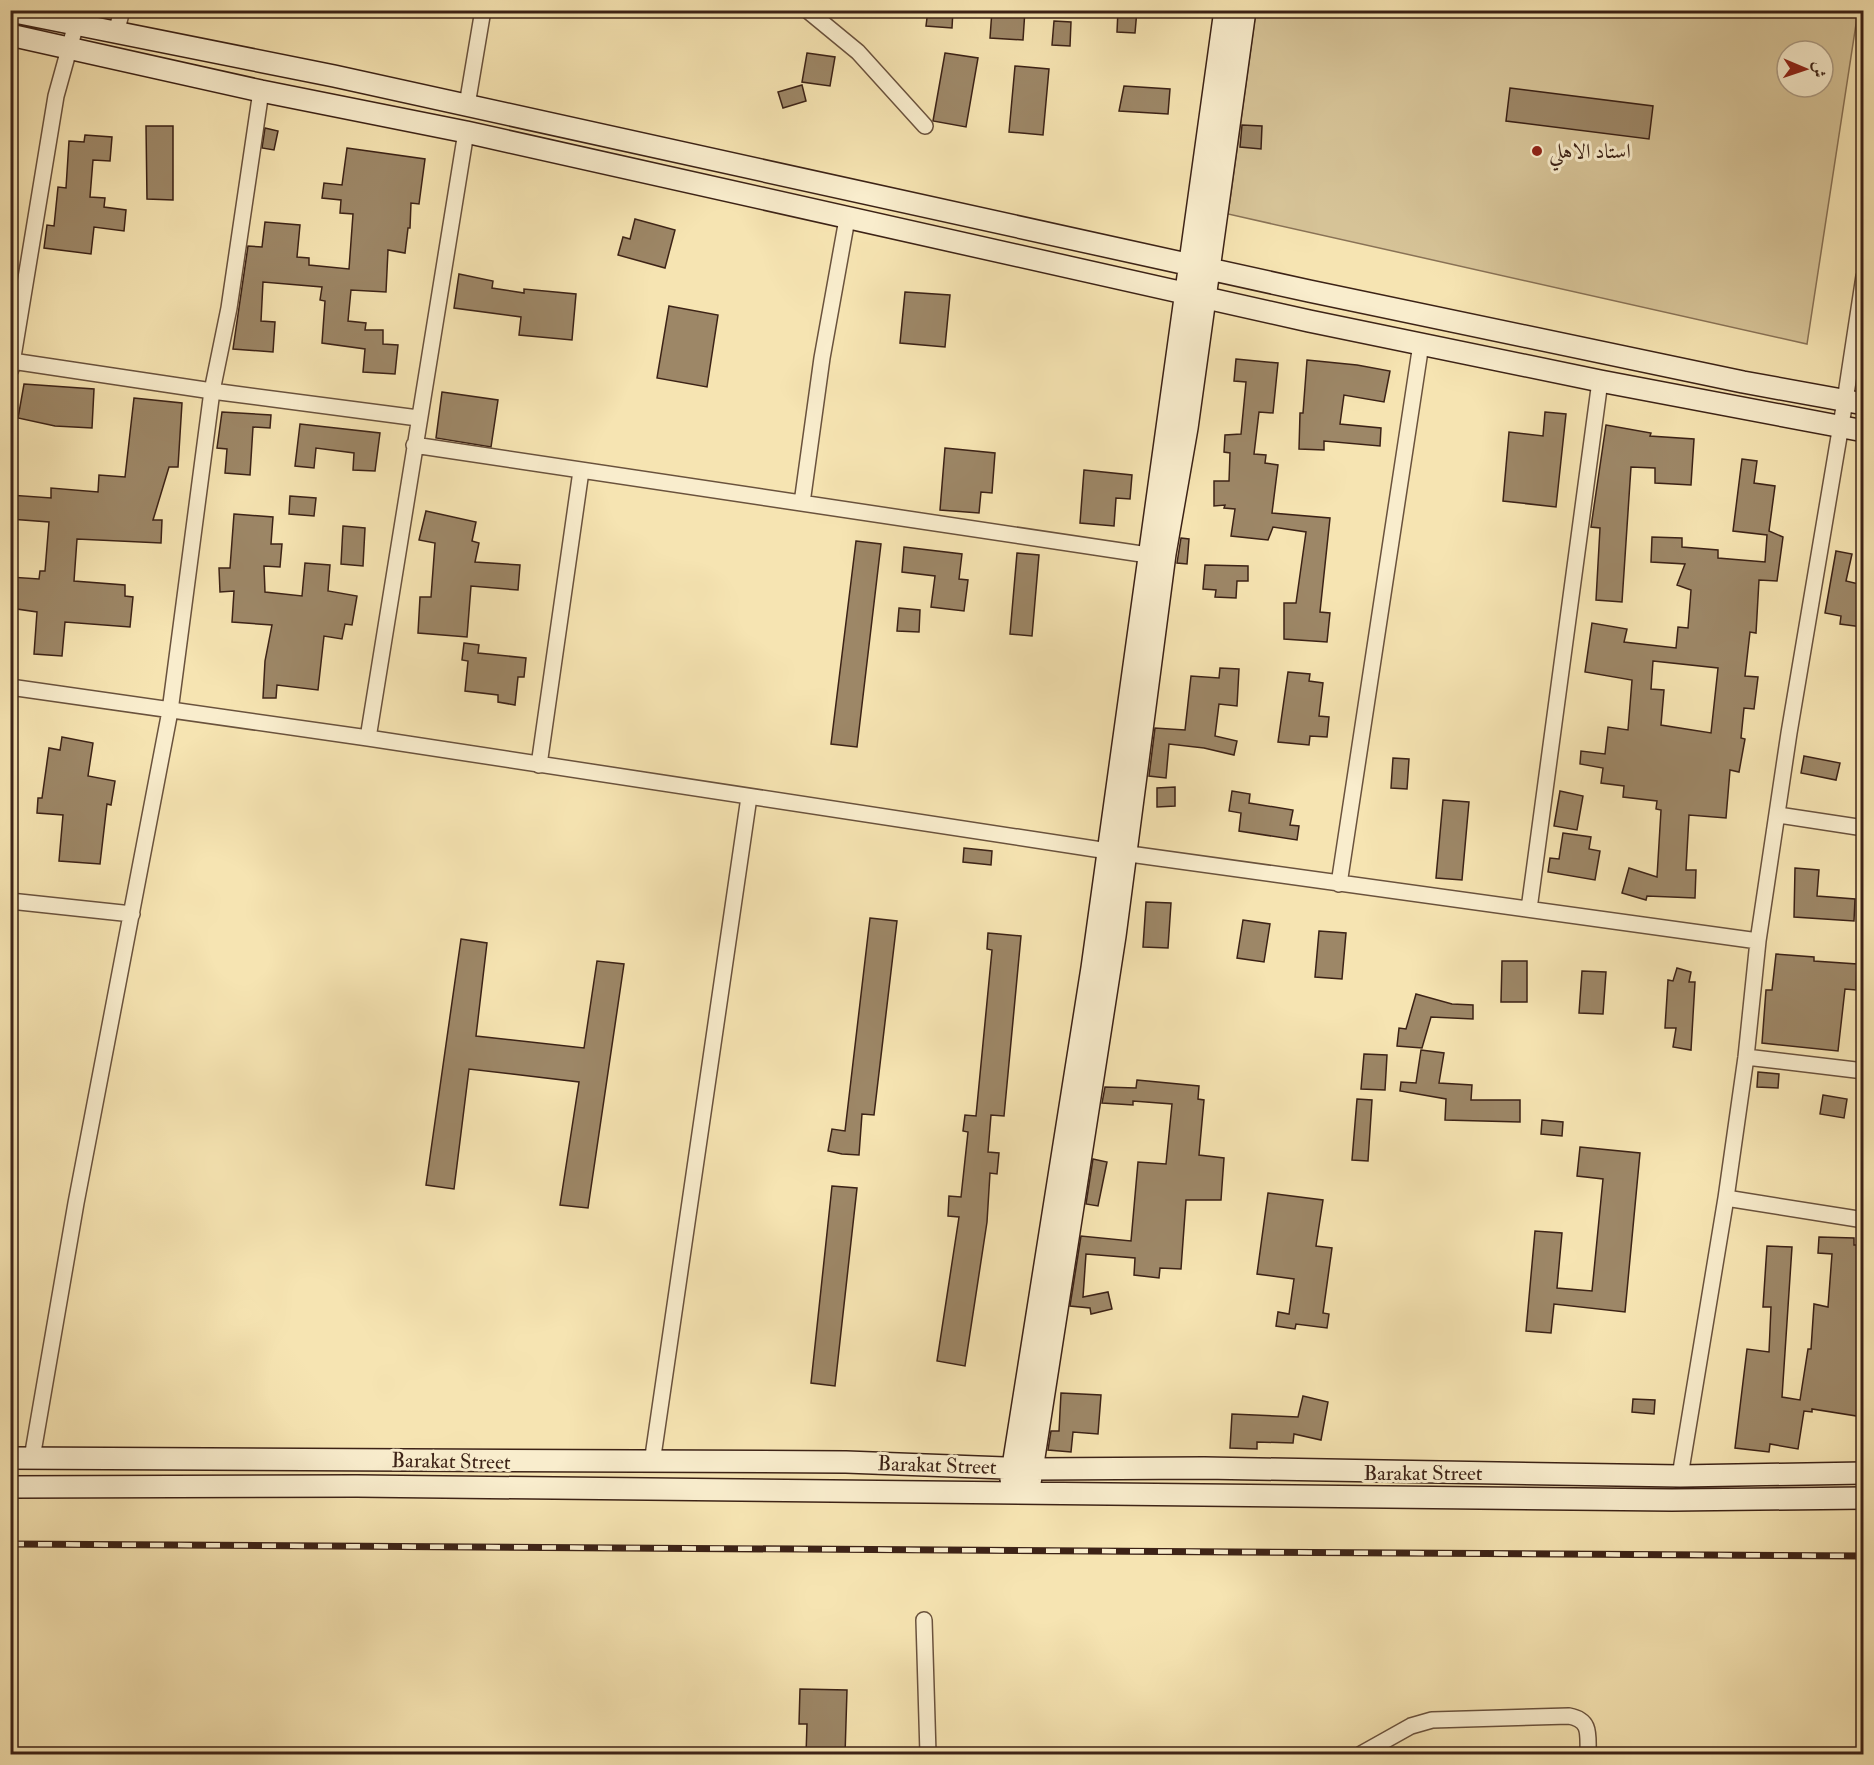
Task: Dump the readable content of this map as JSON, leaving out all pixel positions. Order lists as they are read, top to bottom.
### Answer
{
  "streets": {
    "street": ["Barakat Street"]
  },
  "places": ["استاد الاهلي"],
  "north": "right"
}
